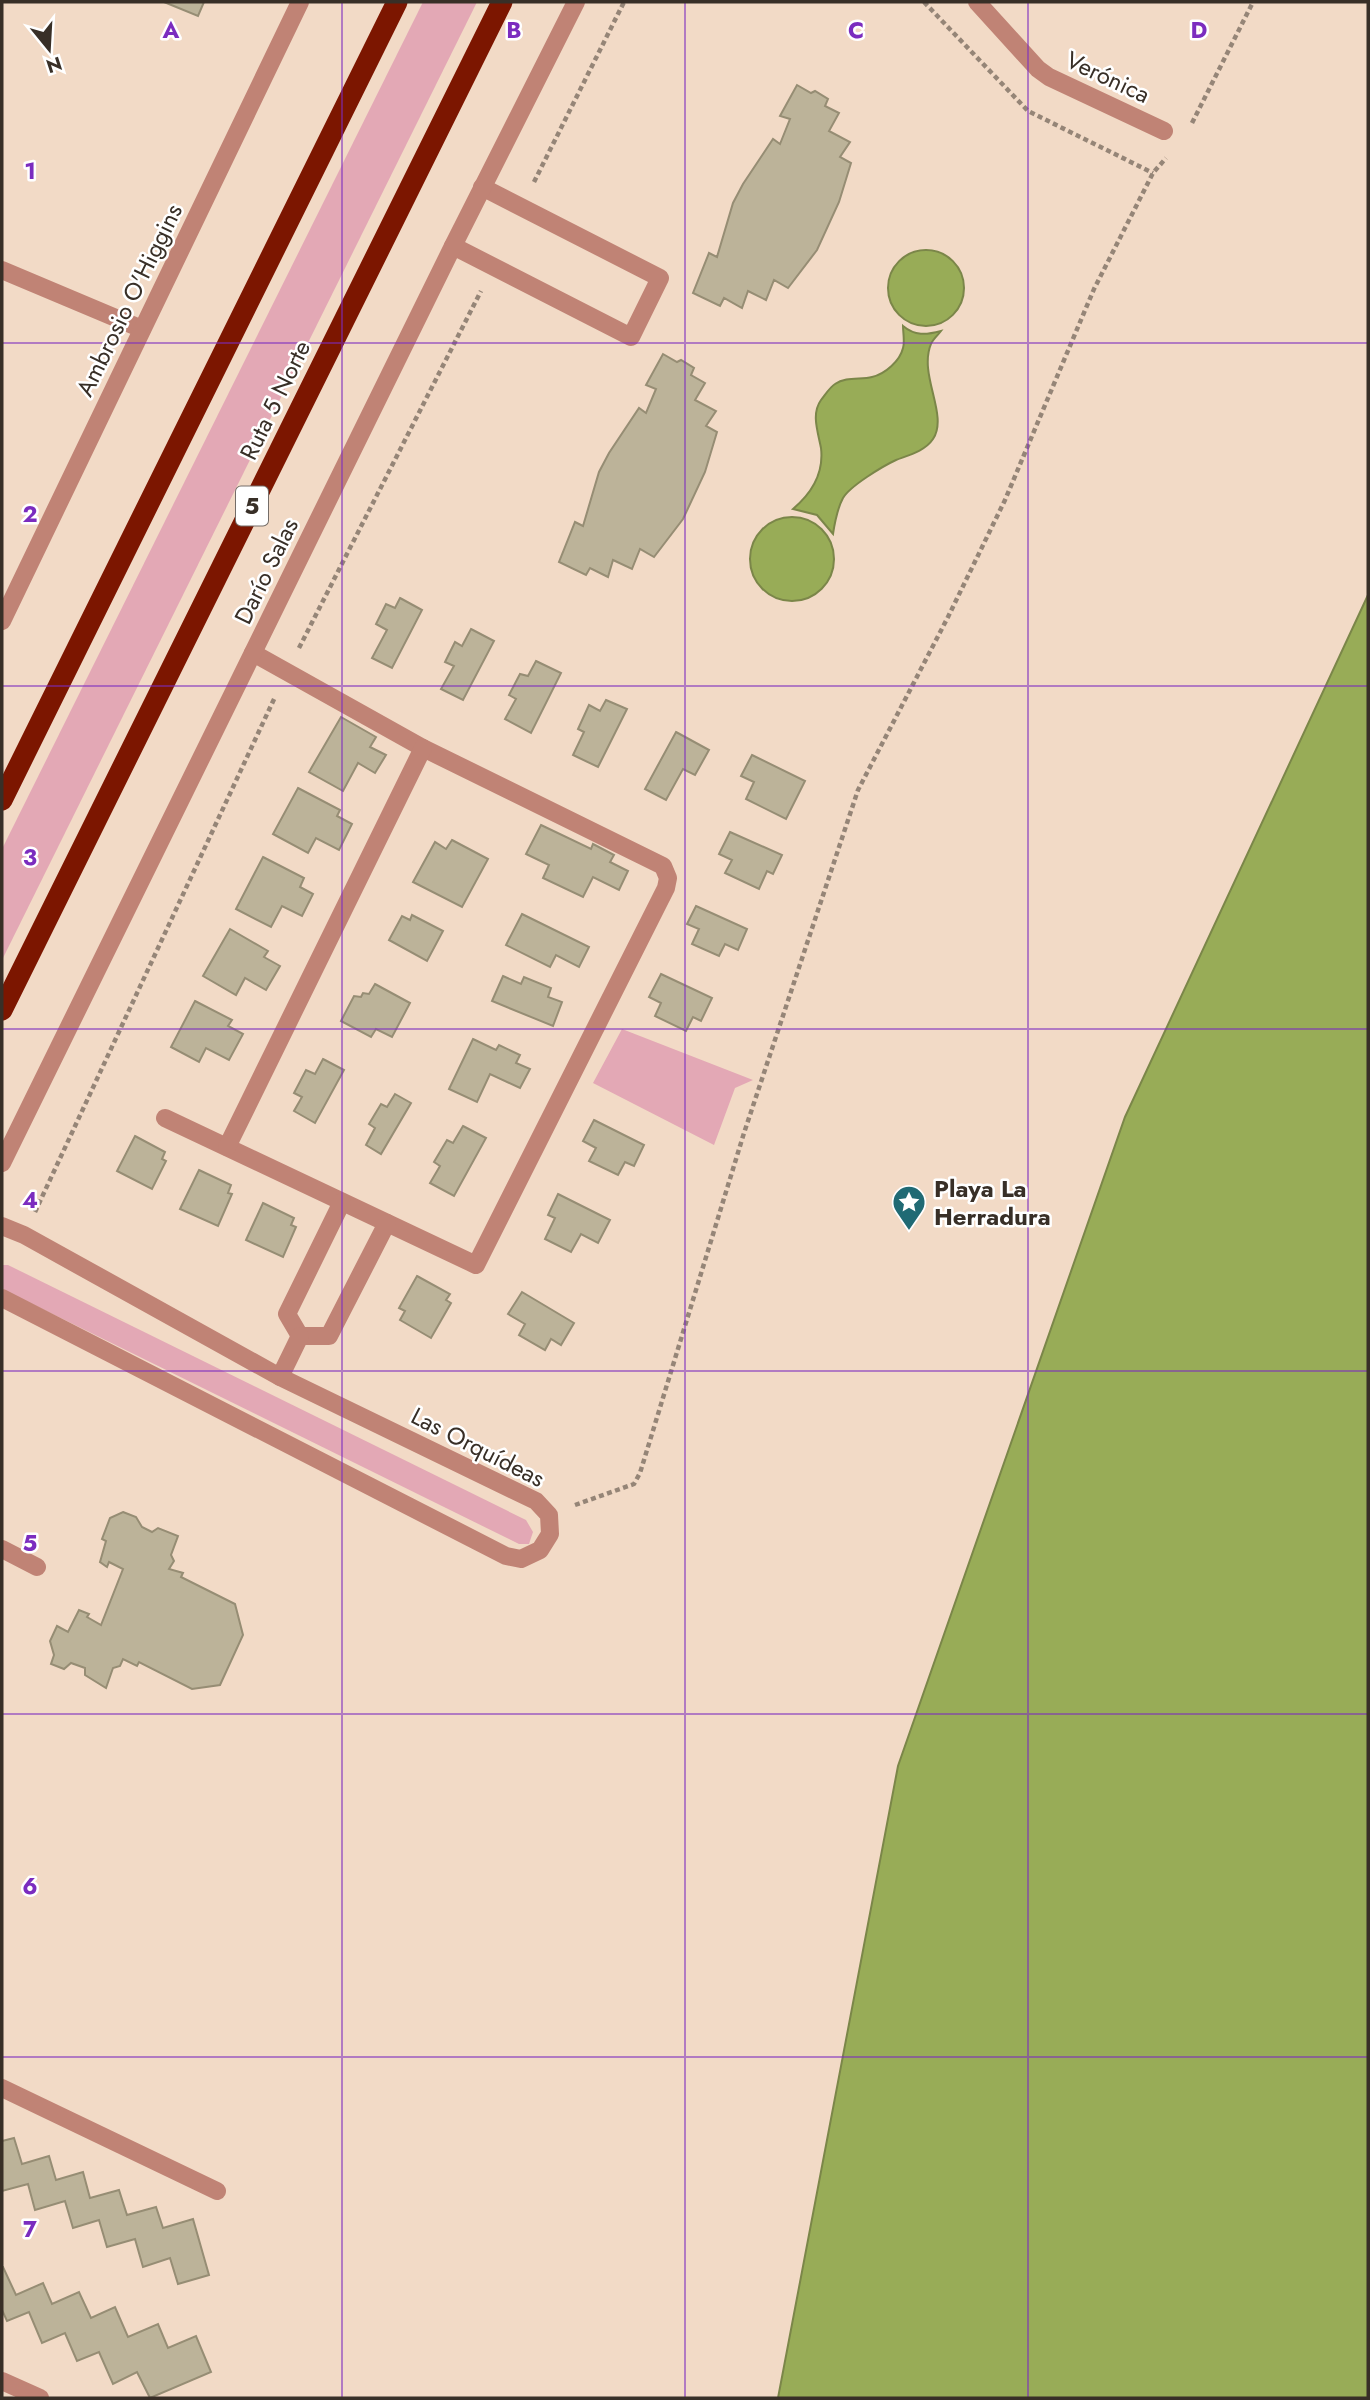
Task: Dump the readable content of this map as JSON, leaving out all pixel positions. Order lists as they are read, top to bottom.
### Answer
{
  "streets": {
    "highway": ["Ruta 5 Norte", "5"],
    "street": [
      "Verónica",
      "Ambrosio O'Higgins",
      "Darío Salas",
      "Las Orquídeas"
    ]
  },
  "places": {
    "place": ["Playa La Herradura"]
  },
  "north": "bottom",
  "grid": {
    "columns": [
      "A",
      "B",
      "C",
      "D"
    ],
    "rows": [
      "1",
      "2",
      "3",
      "4",
      "5",
      "6",
      "7"
    ]
  }
}
